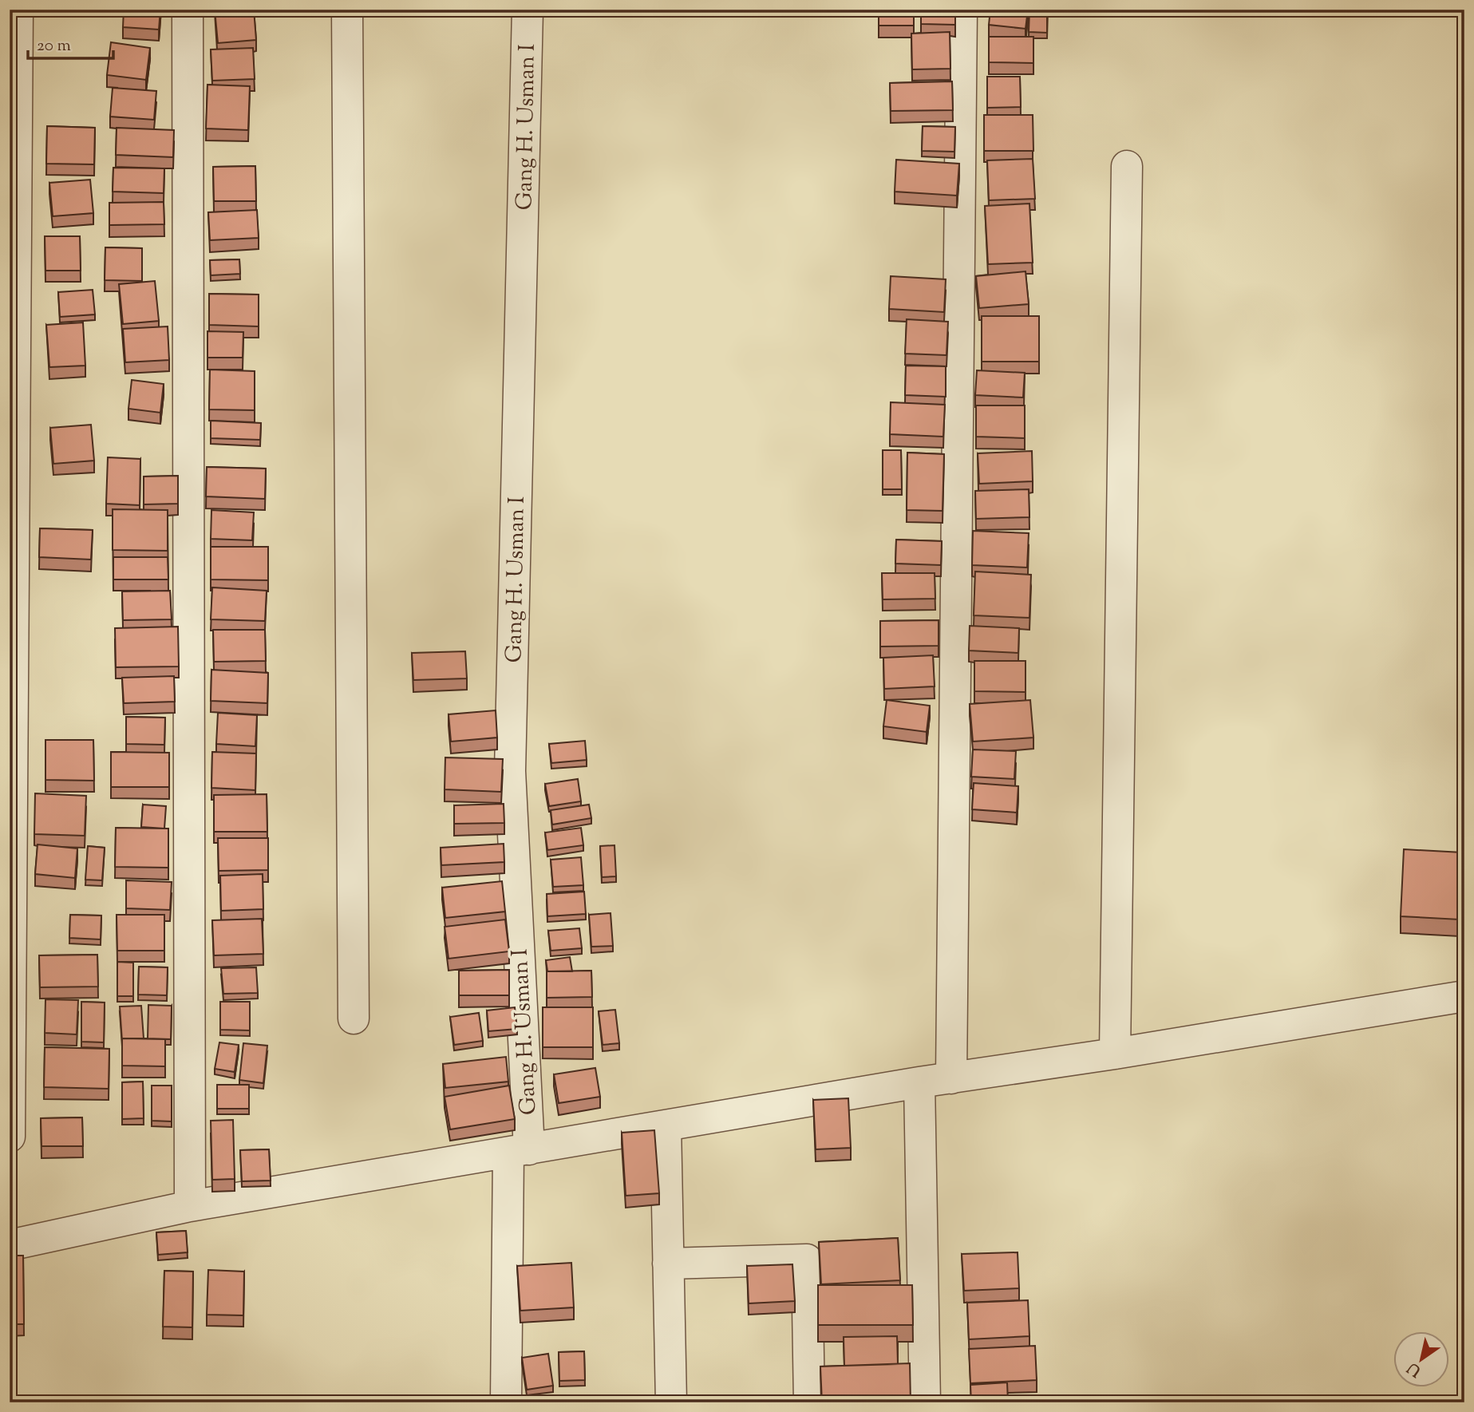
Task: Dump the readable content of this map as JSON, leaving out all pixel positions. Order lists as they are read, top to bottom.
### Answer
{
  "streets": {
    "street": ["Gang H. Usman I"]
  },
  "scale_bar": "20 m",
  "north": "bottom left"
}
